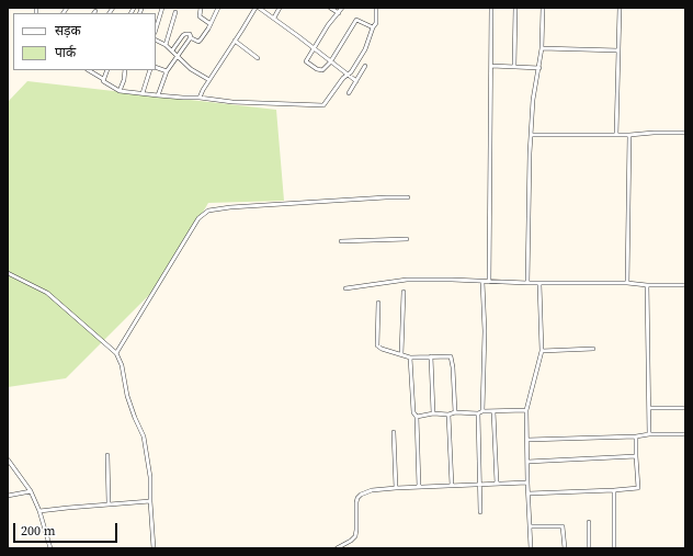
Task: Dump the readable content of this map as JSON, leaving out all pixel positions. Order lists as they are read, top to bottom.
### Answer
{
  "legend": ["सड़क", "पार्क"],
  "scale_bar": "200 m"
}
